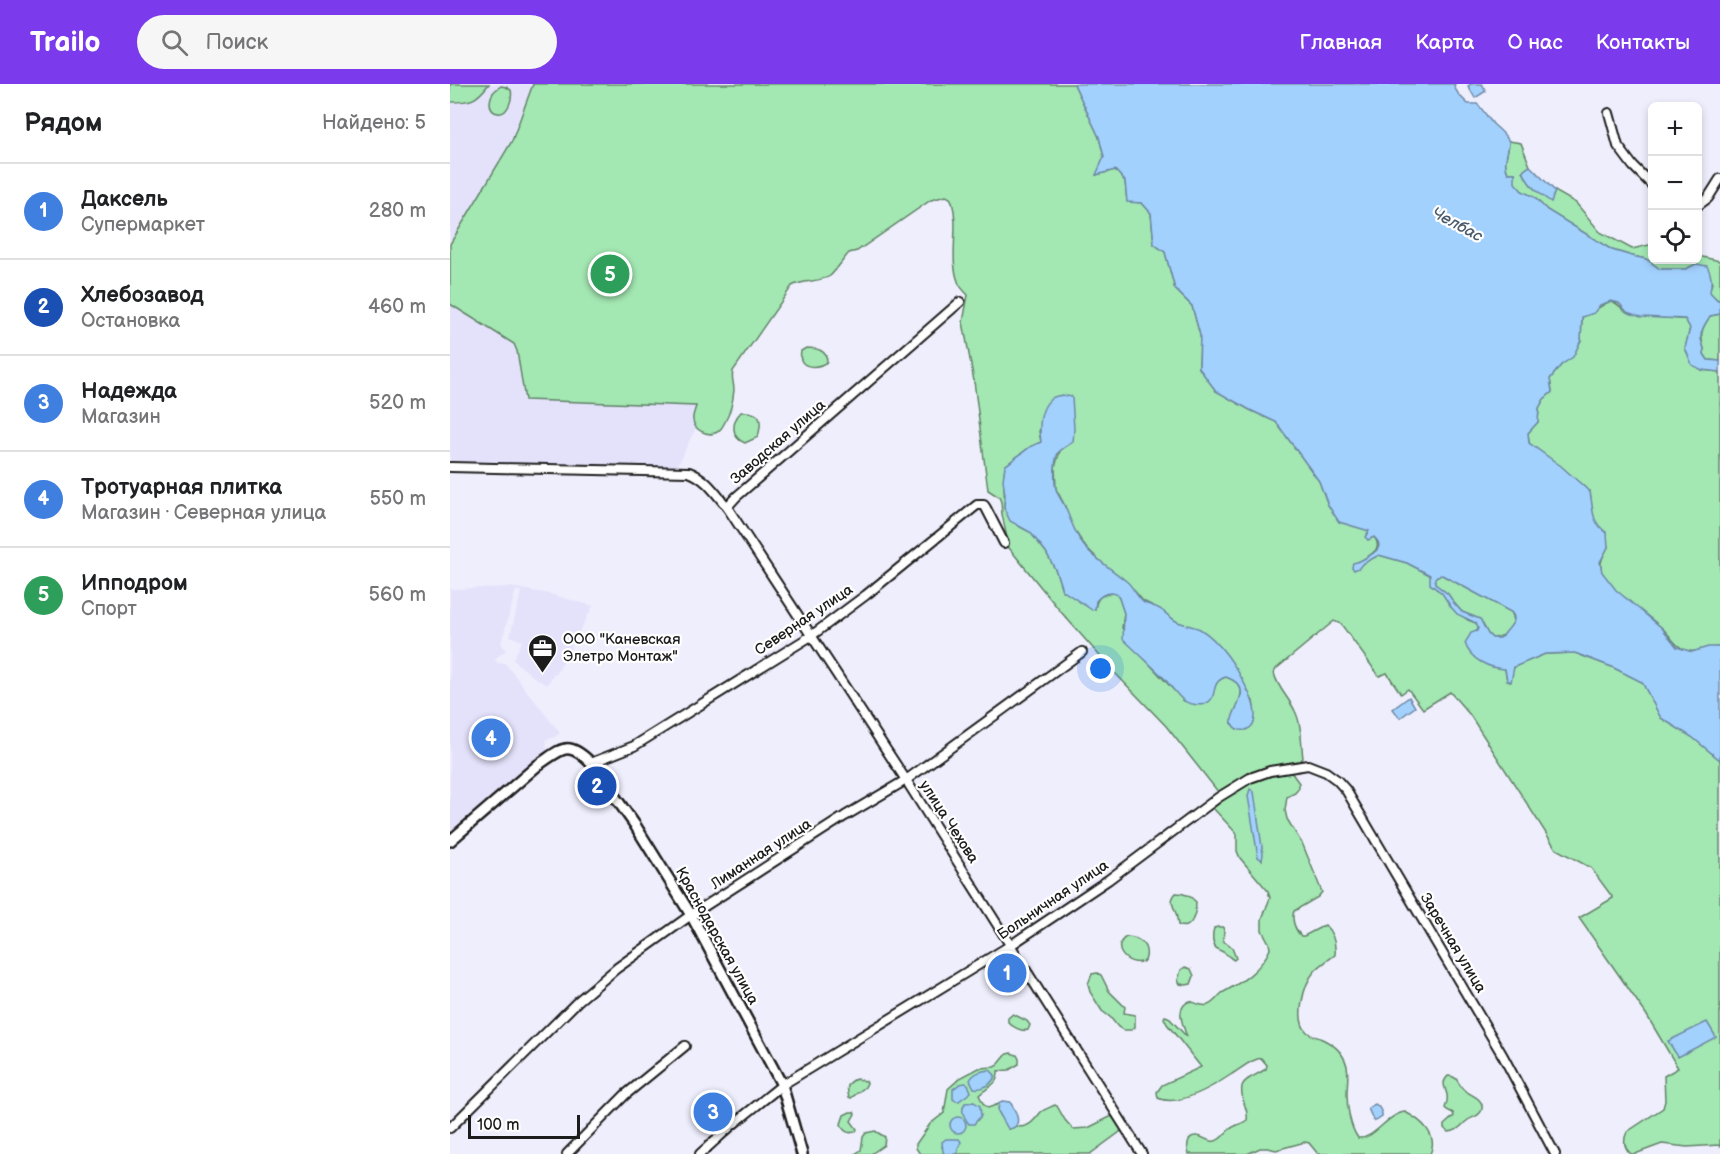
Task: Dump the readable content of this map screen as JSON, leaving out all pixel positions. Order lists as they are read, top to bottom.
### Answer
{
  "streets": {
    "street": [
      "Заводская улица",
      "Северная улица",
      "улица Чехова",
      "Лиманная улица",
      "Больничная улица",
      "Краснодарская улица",
      "Заречная улица"
    ]
  },
  "crossings": [
    ["Заводская улица", "улица Чехова"],
    ["Северная улица", "улица Чехова"],
    ["Северная улица", "Краснодарская улица"],
    ["улица Чехова", "Лиманная улица"],
    ["улица Чехова", "Больничная улица"],
    ["Лиманная улица", "Краснодарская улица"],
    ["Больничная улица", "Краснодарская улица"],
    ["Больничная улица", "Заречная улица"]
  ],
  "water": ["Челбас"],
  "places": {
    "office": ["ООО \"Каневская Элетро Монтаж\""]
  },
  "scale_bar": "100 m",
  "page": {
    "header": "Trailo",
    "search": "Поиск",
    "nav": [
      "Главная",
      "Карта",
      "О нас",
      "Контакты"
    ],
    "heading": ["Рядом", "Найдено: 5"],
    "map_buttons": ["+", "−"],
    "list": [
      {
        "mark": "1",
        "name": "Даксель",
        "note": "Супермаркет",
        "value": "280 m"
      },
      {
        "mark": "2",
        "name": "Хлебозавод",
        "note": "Остановка",
        "value": "460 m"
      },
      {
        "mark": "3",
        "name": "Надежда",
        "note": "Магазин",
        "value": "520 m"
      },
      {
        "mark": "4",
        "name": "Тротуарная плитка",
        "note": "Магазин · Северная улица",
        "value": "550 m"
      },
      {
        "mark": "5",
        "name": "Ипподром",
        "note": "Спорт",
        "value": "560 m"
      }
    ],
    "pins": [
      "5",
      "4",
      "2",
      "1",
      "3"
    ],
    "scale": "100 m"
  }
}
